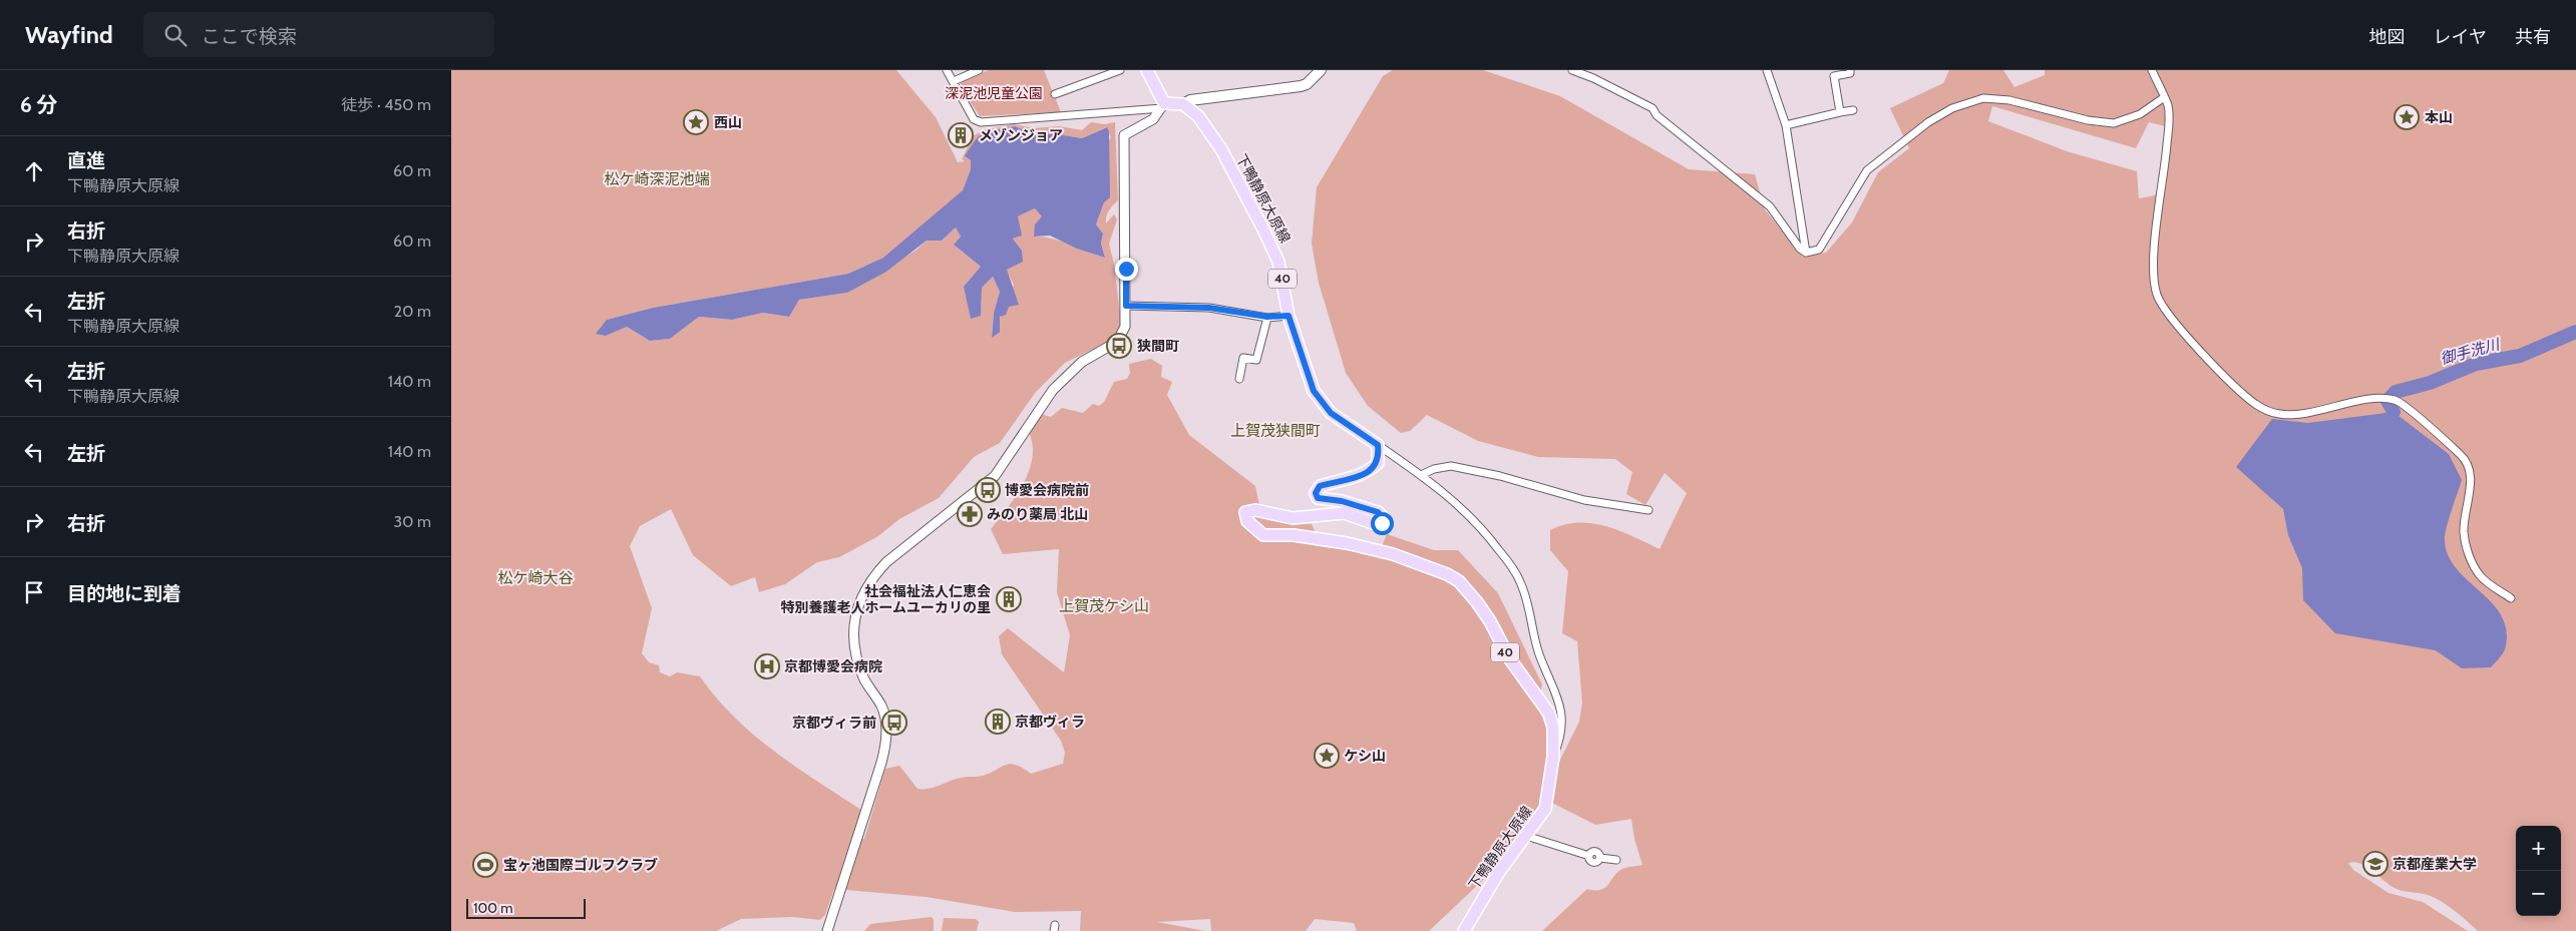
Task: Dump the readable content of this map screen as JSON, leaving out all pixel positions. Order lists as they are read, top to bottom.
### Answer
{
  "streets": {
    "main road": ["下鴨静原大原線", "40"]
  },
  "districts": [
    "松ケ崎深泥池端",
    "上賀茂狭間町",
    "松ケ崎大谷",
    "上賀茂ケシ山"
  ],
  "water": ["御手洗川"],
  "parks": ["深泥池児童公園"],
  "places": {
    "place": ["本山", "西山", "ケシ山"],
    "building": ["メゾンジョア", "社会福祉法人仁恵会 特別養護老人ホームユーカリの里", "京都ヴィラ"],
    "bus stop": ["狭間町", "博愛会病院前", "京都ヴィラ前"],
    "pharmacy": ["みのり薬局 北山"],
    "hospital": ["京都博愛会病院"],
    "school or university": ["京都産業大学"],
    "sports": ["宝ヶ池国際ゴルフクラブ"]
  },
  "scale_bar": "100 m",
  "page": {
    "header": "Wayfind",
    "search": "ここで検索",
    "nav": ["地図", "レイヤ", "共有"],
    "heading": ["6 分", "徒歩 · 450 m"],
    "list": [
      ["直進", "下鴨静原大原線", "60 m"],
      ["右折", "下鴨静原大原線", "60 m"],
      ["左折", "下鴨静原大原線", "20 m"],
      ["左折", "下鴨静原大原線", "140 m"],
      ["左折", "140 m"],
      ["右折", "30 m"],
      "目的地に到着"
    ],
    "map_buttons": ["+", "−"],
    "scale": "100 m"
  }
}
